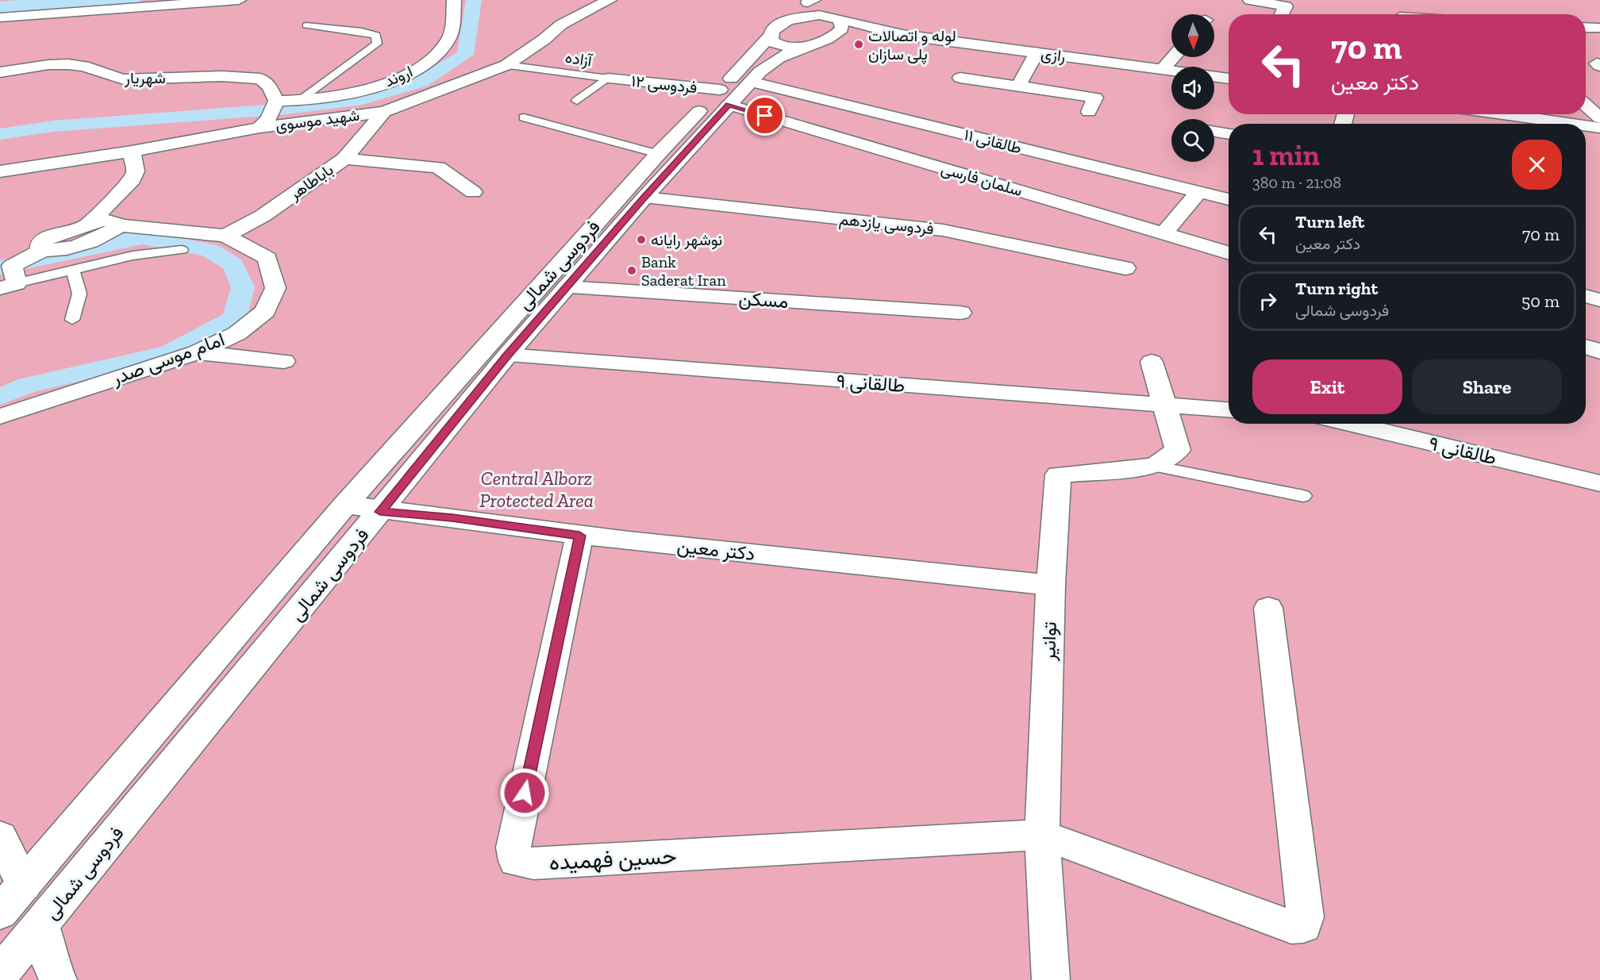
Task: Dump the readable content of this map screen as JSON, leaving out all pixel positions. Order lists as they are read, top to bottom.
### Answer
{
  "streets": {
    "street": [
      "رازی",
      "اروند",
      "شهریار",
      "فردوسی ۱۲",
      "شهید موسوی",
      "طالقانی ۱۱",
      "سلمان فارسی",
      "باباطاهر",
      "فردوسی یازدهم",
      "فردوسی شمالی",
      "مسکن",
      "امام موسی صدر",
      "طالقانی ۹",
      "دکتر معین",
      "توانیر",
      "حسین فهمیده"
    ],
    "lane": ["آزاده"]
  },
  "crossings": [
    ["آزاده", "فردوسی ۱۲"],
    ["آزاده", "شهید موسوی"],
    ["اروند", "شهریار"],
    ["اروند", "شهید موسوی"],
    ["شهریار", "شهید موسوی"],
    ["فردوسی ۱۲", "سلمان فارسی"],
    ["فردوسی ۱۲", "فردوسی شمالی"],
    ["شهید موسوی", "باباطاهر"],
    ["طالقانی ۱۱", "فردوسی شمالی"],
    ["سلمان فارسی", "فردوسی شمالی"],
    ["باباطاهر", "امام موسی صدر"],
    ["فردوسی یازدهم", "فردوسی شمالی"],
    ["فردوسی شمالی", "مسکن"],
    ["فردوسی شمالی", "طالقانی ۹"],
    ["فردوسی شمالی", "دکتر معین"],
    ["طالقانی ۹", "توانیر"],
    ["دکتر معین", "توانیر"],
    ["دکتر معین", "حسین فهمیده"],
    ["توانیر", "حسین فهمیده"]
  ],
  "parks": ["Central Alborz Protected Area"],
  "places": ["لوله و اتصالات پلی سازان", "نوشهر رایانه", "Bank Saderat Iran"],
  "north": "bottom",
  "page": {
    "turn": ["70 m", "دکتر معین"],
    "heading": ["1 min", "380 m · 21:08"],
    "list": [
      {
        "name": "Turn left",
        "note": "دکتر معین",
        "value": "70 m"
      },
      {
        "name": "Turn right",
        "note": "فردوسی شمالی",
        "value": "50 m"
      }
    ],
    "buttons": ["Exit", "Share"]
  }
}
